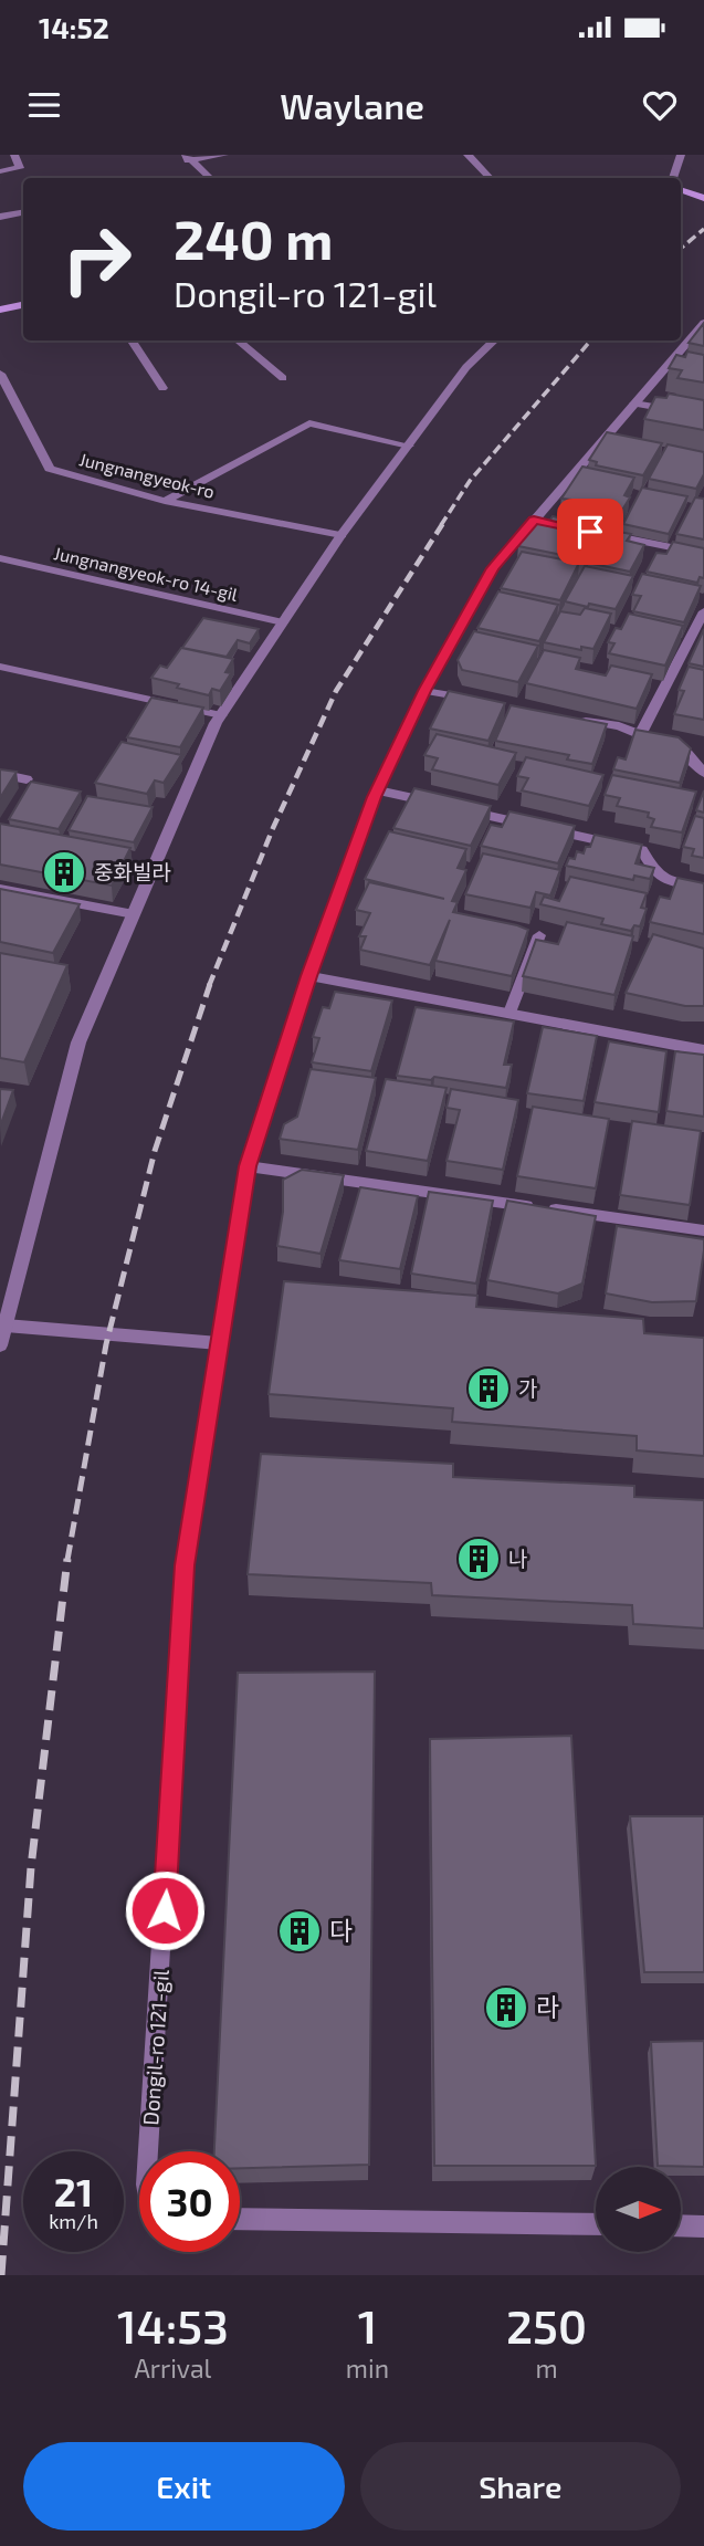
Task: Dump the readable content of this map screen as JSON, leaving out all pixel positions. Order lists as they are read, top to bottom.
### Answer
{
  "streets": {
    "street": ["Jungnangyeok-ro", "Jungnangyeok-ro 14-gil", "Dongil-ro 121-gil"]
  },
  "places": {
    "building": [
      "중화빌라",
      "가",
      "나",
      "다",
      "라"
    ]
  },
  "north": "right",
  "page": {
    "status": "14:52",
    "header": "Waylane",
    "turn": ["240 m", "Dongil-ro 121-gil"],
    "speed": "21 km/h",
    "limit": "30",
    "eta": [
      "14:53",
      "Arrival",
      "1",
      "min",
      "250",
      "m"
    ],
    "buttons": ["Exit", "Share"]
  }
}
